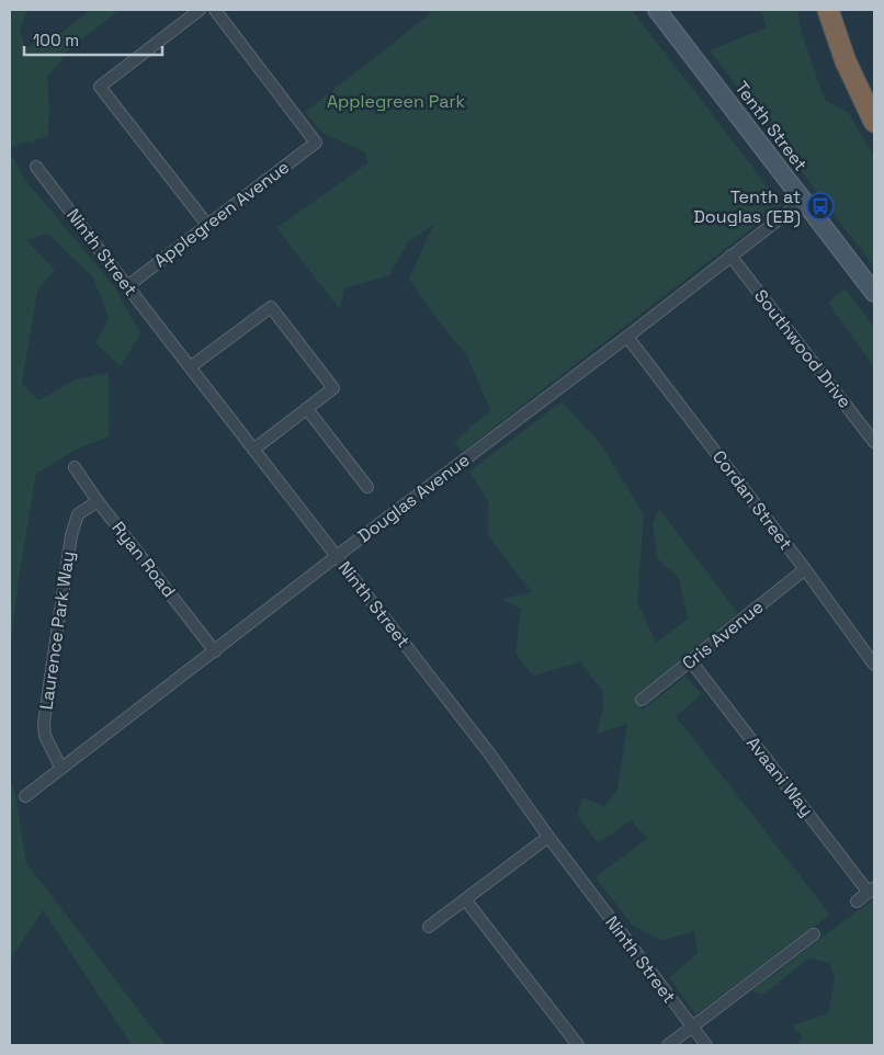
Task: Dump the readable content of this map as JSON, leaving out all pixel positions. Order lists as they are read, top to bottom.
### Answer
{
  "streets": {
    "street": [
      "Tenth Street",
      "Applegreen Avenue",
      "Ninth Street",
      "Southwood Drive",
      "Douglas Avenue",
      "Cordan Street",
      "Ryan Road",
      "Laurence Park Way",
      "Cris Avenue",
      "Avaani Way"
    ]
  },
  "crossings": [
    ["Tenth Street", "Douglas Avenue"],
    ["Applegreen Avenue", "Ninth Street"],
    ["Ninth Street", "Douglas Avenue"],
    ["Southwood Drive", "Douglas Avenue"],
    ["Douglas Avenue", "Cordan Street"],
    ["Douglas Avenue", "Ryan Road"],
    ["Douglas Avenue", "Laurence Park Way"],
    ["Cordan Street", "Cris Avenue"],
    ["Ryan Road", "Laurence Park Way"],
    ["Cris Avenue", "Avaani Way"]
  ],
  "parks": ["Applegreen Park"],
  "places": {
    "bus stop": ["Tenth at Douglas (EB)"]
  },
  "scale_bar": "100 m"
}
